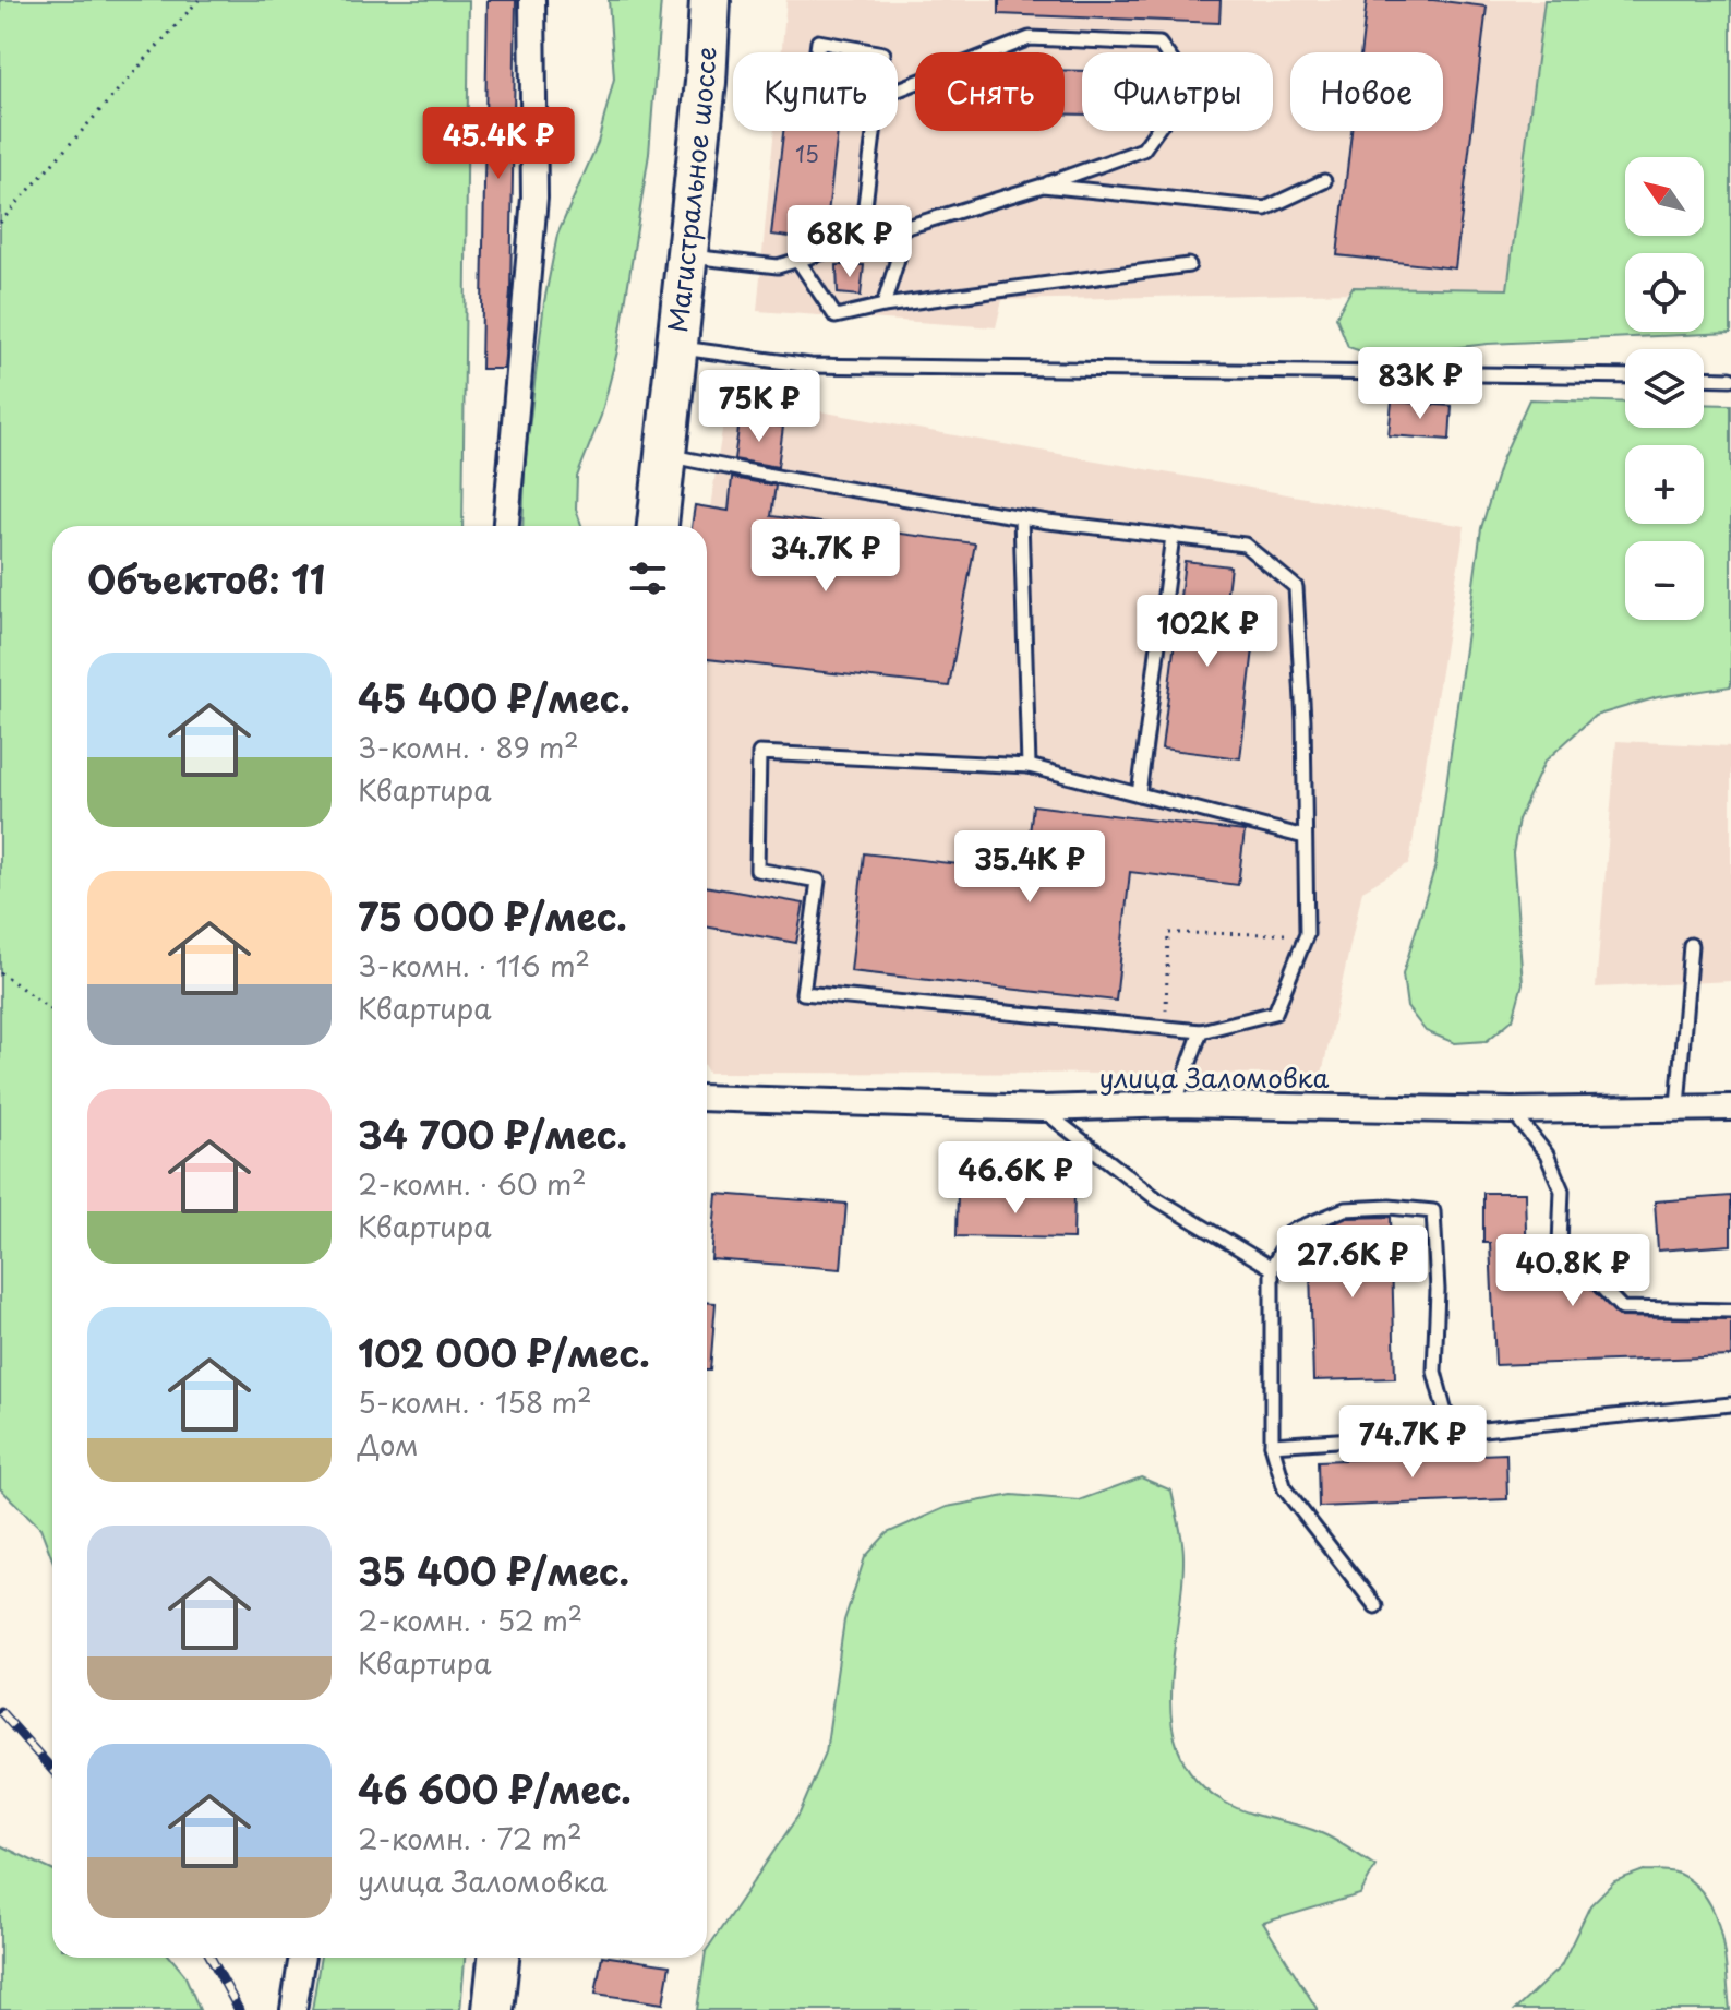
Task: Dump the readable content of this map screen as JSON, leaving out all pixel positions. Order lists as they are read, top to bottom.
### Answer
{
  "streets": {
    "main road": ["Магистральное шоссе"],
    "street": ["улица Заломовка"]
  },
  "house_numbers": ["15"],
  "north": "top left",
  "page": {
    "chip": [
      "Купить",
      "Снять",
      "Фильтры",
      "Новое"
    ],
    "price": [
      "45.4K ₽",
      "68K ₽",
      "83K ₽",
      "75K ₽",
      "34.7K ₽",
      "102K ₽",
      "35.4K ₽",
      "46.6K ₽",
      "27.6K ₽",
      "40.8K ₽",
      "74.7K ₽"
    ],
    "map_buttons": ["+", "−"],
    "heading": "Объектов: 11",
    "list": [
      {
        "name": "45 400 ₽/мес.",
        "note": "3-комн. · 89 m² · Квартира"
      },
      {
        "name": "75 000 ₽/мес.",
        "note": "3-комн. · 116 m² · Квартира"
      },
      {
        "name": "34 700 ₽/мес.",
        "note": "2-комн. · 60 m² · Квартира"
      },
      {
        "name": "102 000 ₽/мес.",
        "note": "5-комн. · 158 m² · Дом"
      },
      {
        "name": "35 400 ₽/мес.",
        "note": "2-комн. · 52 m² · Квартира"
      },
      {
        "name": "46 600 ₽/мес.",
        "note": "2-комн. · 72 m² · улица Заломовка"
      }
    ]
  }
}
